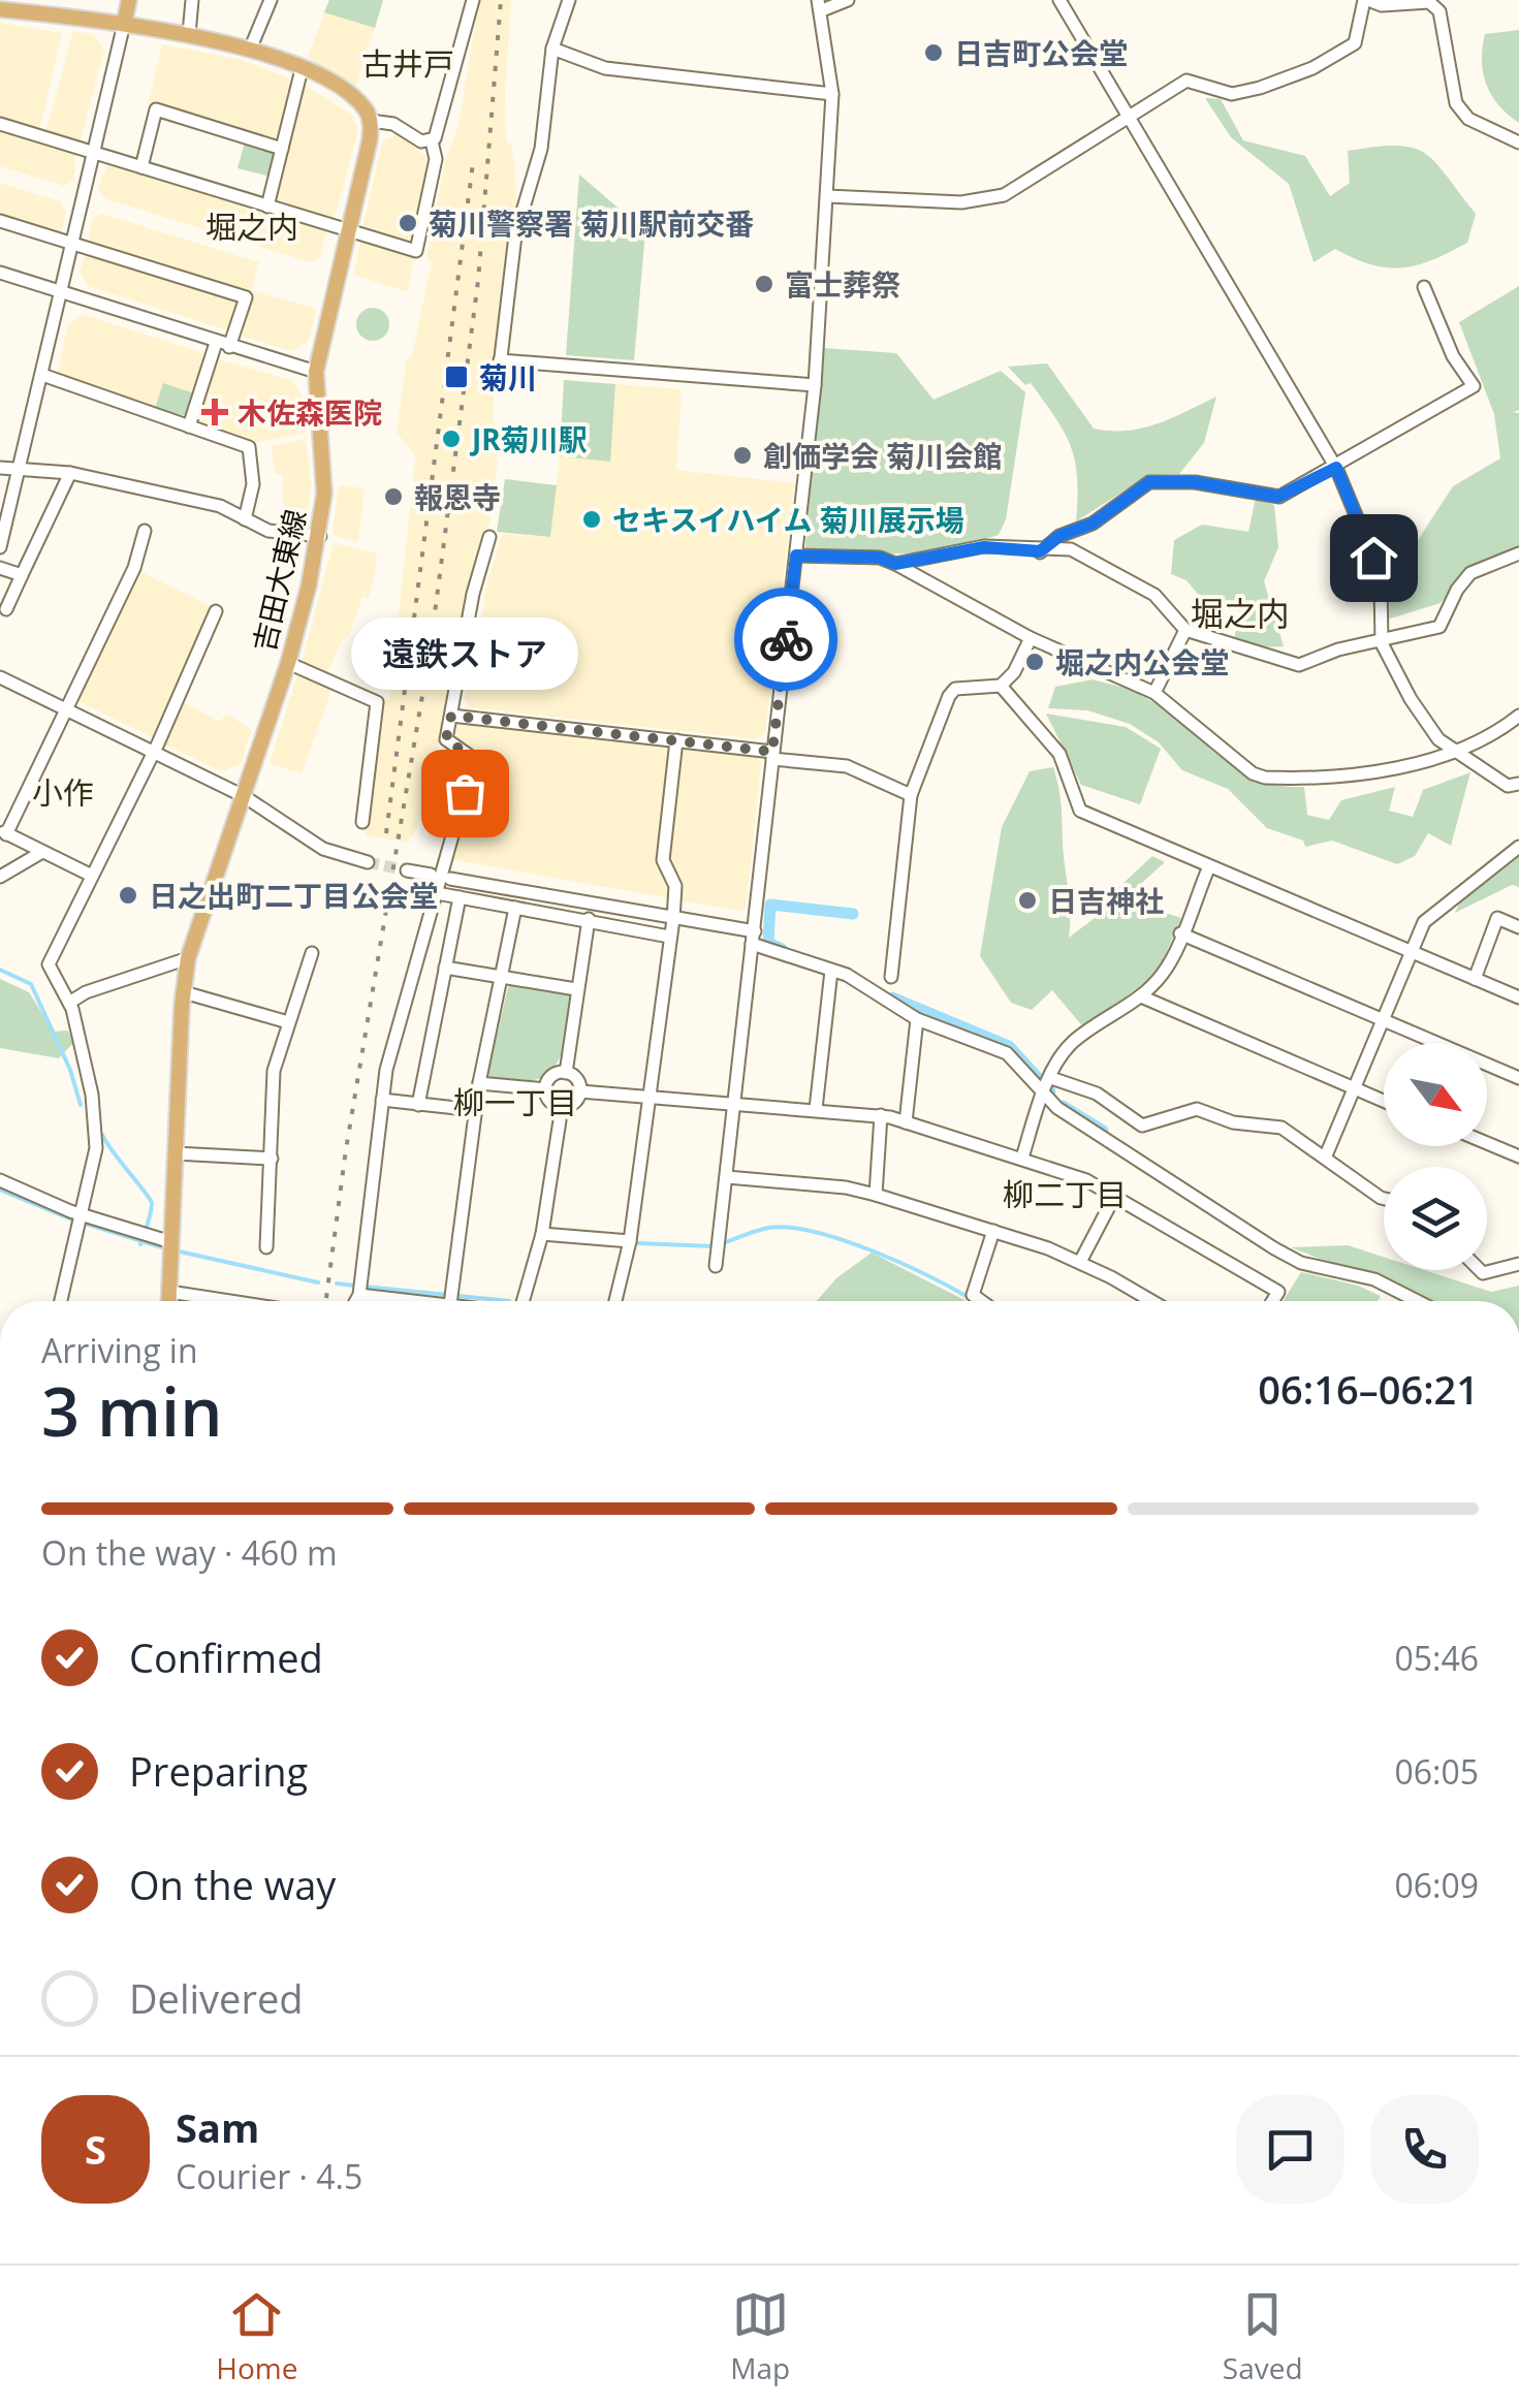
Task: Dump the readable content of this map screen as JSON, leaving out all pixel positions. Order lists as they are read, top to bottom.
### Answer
{
  "streets": {
    "main road": ["吉田大東線"]
  },
  "districts": [
    "古井戸",
    "堀之内",
    "堀之内",
    "小作",
    "柳一丁目",
    "柳二丁目"
  ],
  "places": {
    "other": [
      "日吉町公会堂",
      "菊川警察署 菊川駅前交番",
      "富士葬祭",
      "JR菊川駅",
      "創価学会 菊川会館",
      "報恩寺",
      "セキスイハイム 菊川展示場",
      "堀之内公会堂",
      "遠鉄ストア",
      "日之出町二丁目公会堂",
      "日吉神社"
    ],
    "transit": ["菊川"],
    "health": ["木佐森医院"]
  },
  "north": "bottom right",
  "page": {
    "bubble": "遠鉄ストア",
    "heading": ["3 min", "Arriving in", "06:16–06:21"],
    "panel": ["Sam", "Courier · 4.5"],
    "bar": "On the way · 460 m",
    "list": [
      ["Confirmed", "05:46"],
      ["Preparing", "06:05"],
      ["On the way", "06:09"],
      "Delivered"
    ],
    "round": "S",
    "tabs": ["Home", "Map", "Saved"]
  }
}
